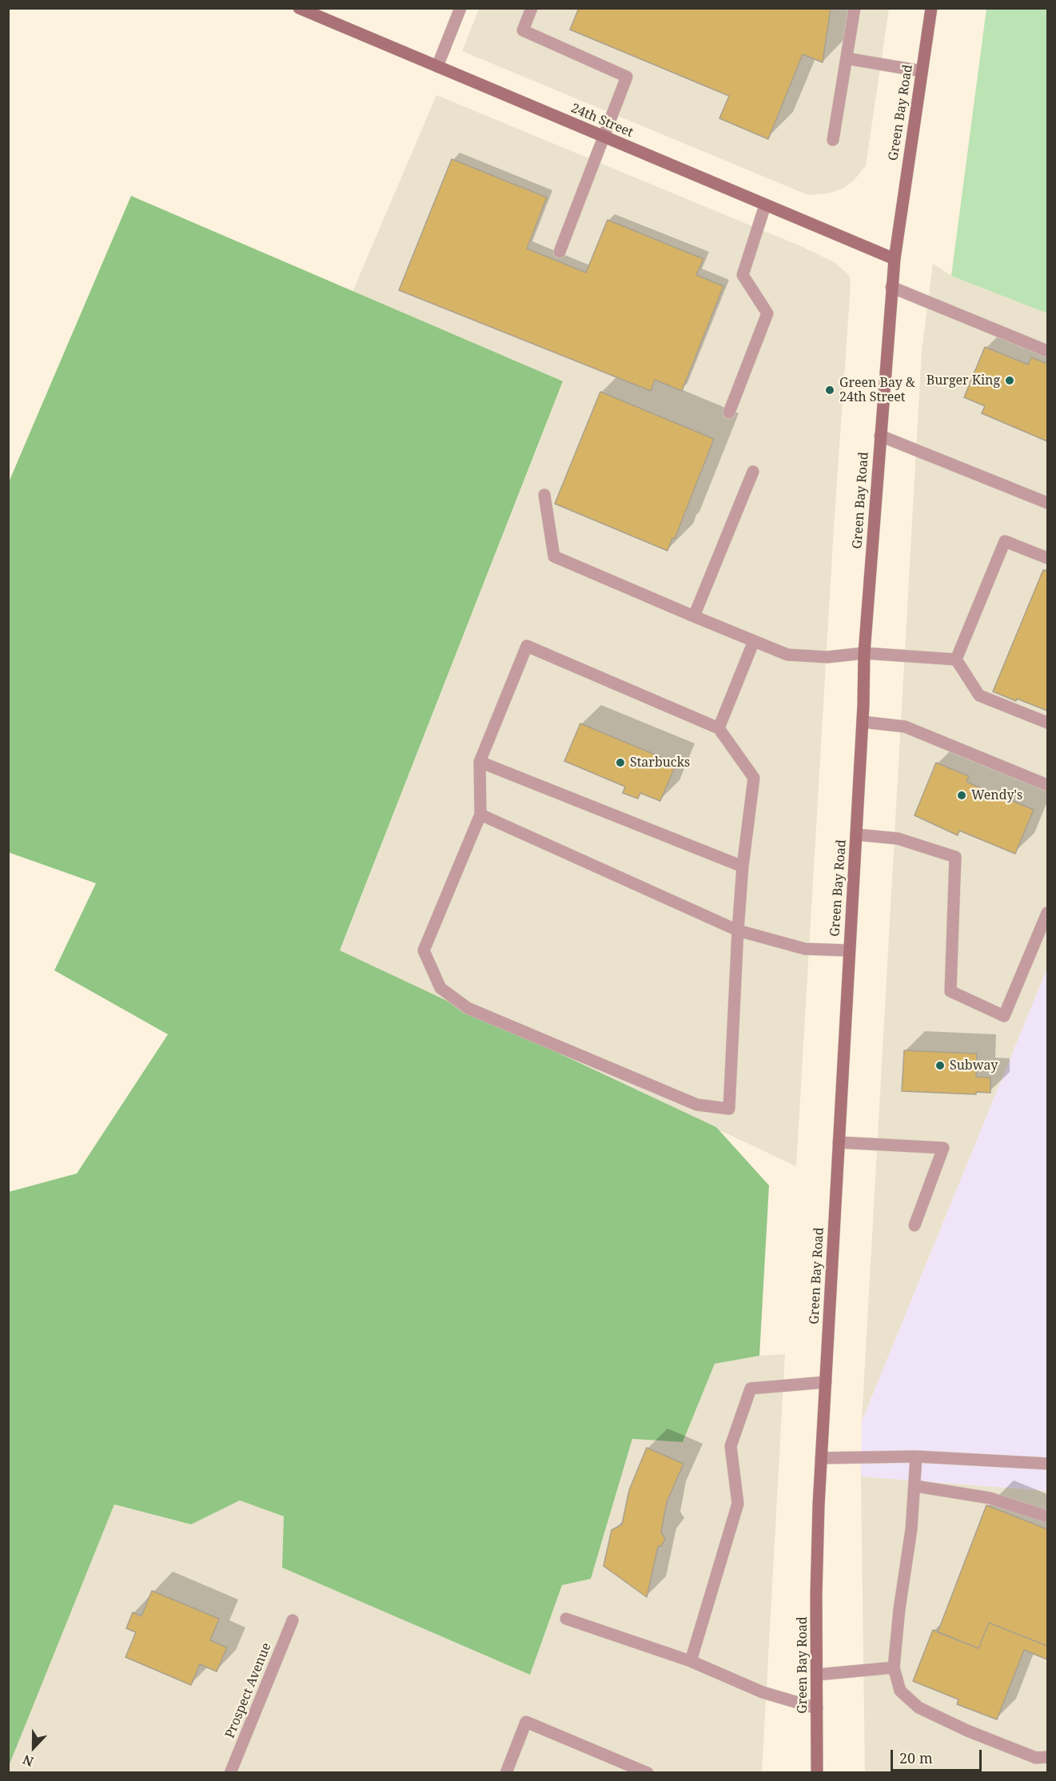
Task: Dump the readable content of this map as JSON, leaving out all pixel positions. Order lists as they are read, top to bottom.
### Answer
{
  "streets": {
    "main road": ["Green Bay Road", "24th Street"],
    "street": ["Prospect Avenue"]
  },
  "crossings": [
    ["Green Bay Road", "24th Street"]
  ],
  "places": [
    "Burger King",
    "Green Bay & 24th Street",
    "Starbucks",
    "Wendy's",
    "Subway"
  ],
  "scale_bar": "20 m",
  "north": "bottom"
}
